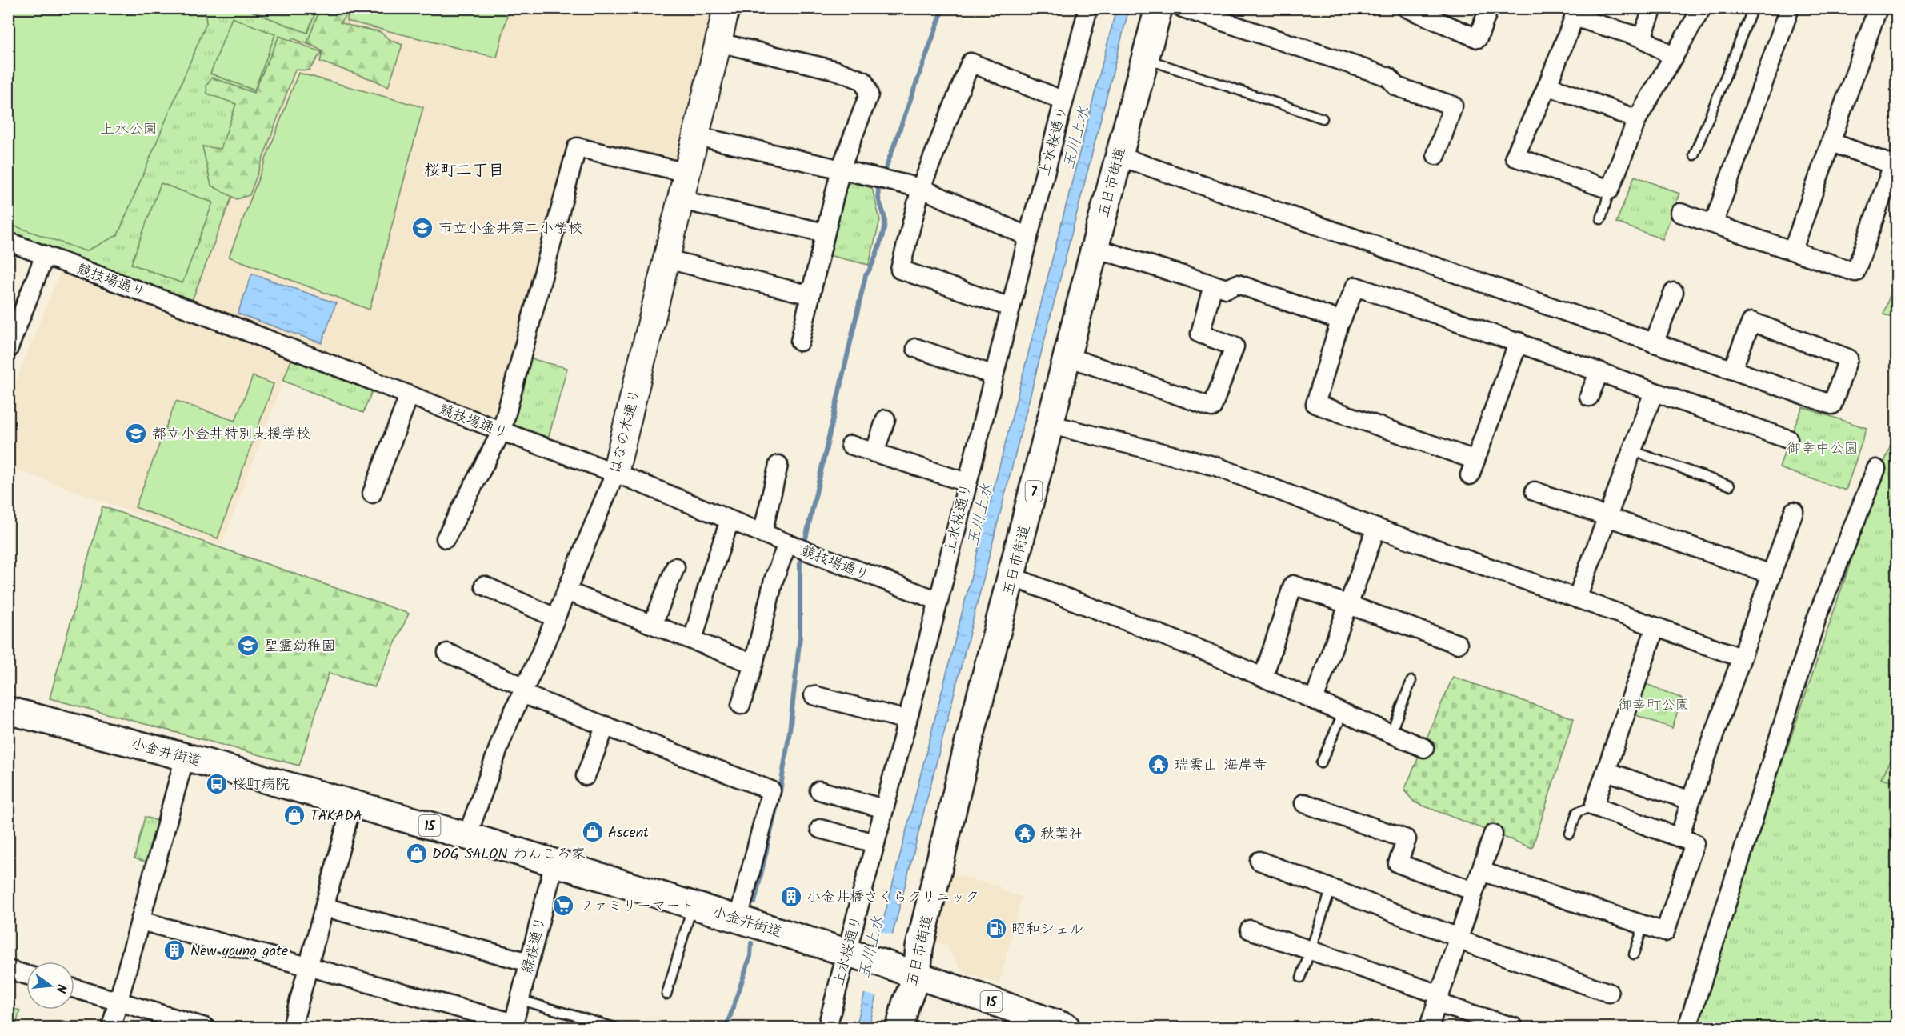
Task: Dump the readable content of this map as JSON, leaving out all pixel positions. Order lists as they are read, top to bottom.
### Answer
{
  "streets": {
    "main road": [
      "五日市街道",
      "7",
      "小金井街道",
      "15"
    ],
    "street": [
      "上水桜通り",
      "競技場通り",
      "はなの木通り",
      "緑桜通り"
    ]
  },
  "crossings": [
    ["上水桜通り", "競技場通り"],
    ["上水桜通り", "小金井街道"],
    ["五日市街道", "小金井街道"],
    ["競技場通り", "はなの木通り"],
    ["はなの木通り", "小金井街道"],
    ["小金井街道", "緑桜通り"]
  ],
  "districts": ["桜町二丁目"],
  "water": ["玉川上水"],
  "parks": ["上水公園", "御幸中公園", "御幸町公園"],
  "places": {
    "school or university": ["市立小金井第二小学校", "都立小金井特別支援学校", "聖霊幼稚園"],
    "temple": ["瑞雲山 海岸寺", "秋葉社"],
    "bus stop": ["桜町病院"],
    "shop": ["TAKADA", "Ascent", "DOG SALON わんころ家"],
    "building": ["小金井橋さくらクリニック", "New young gate"],
    "supermarket": ["ファミリーマート"],
    "fuel station": ["昭和シェル"]
  },
  "north": "right"
}
